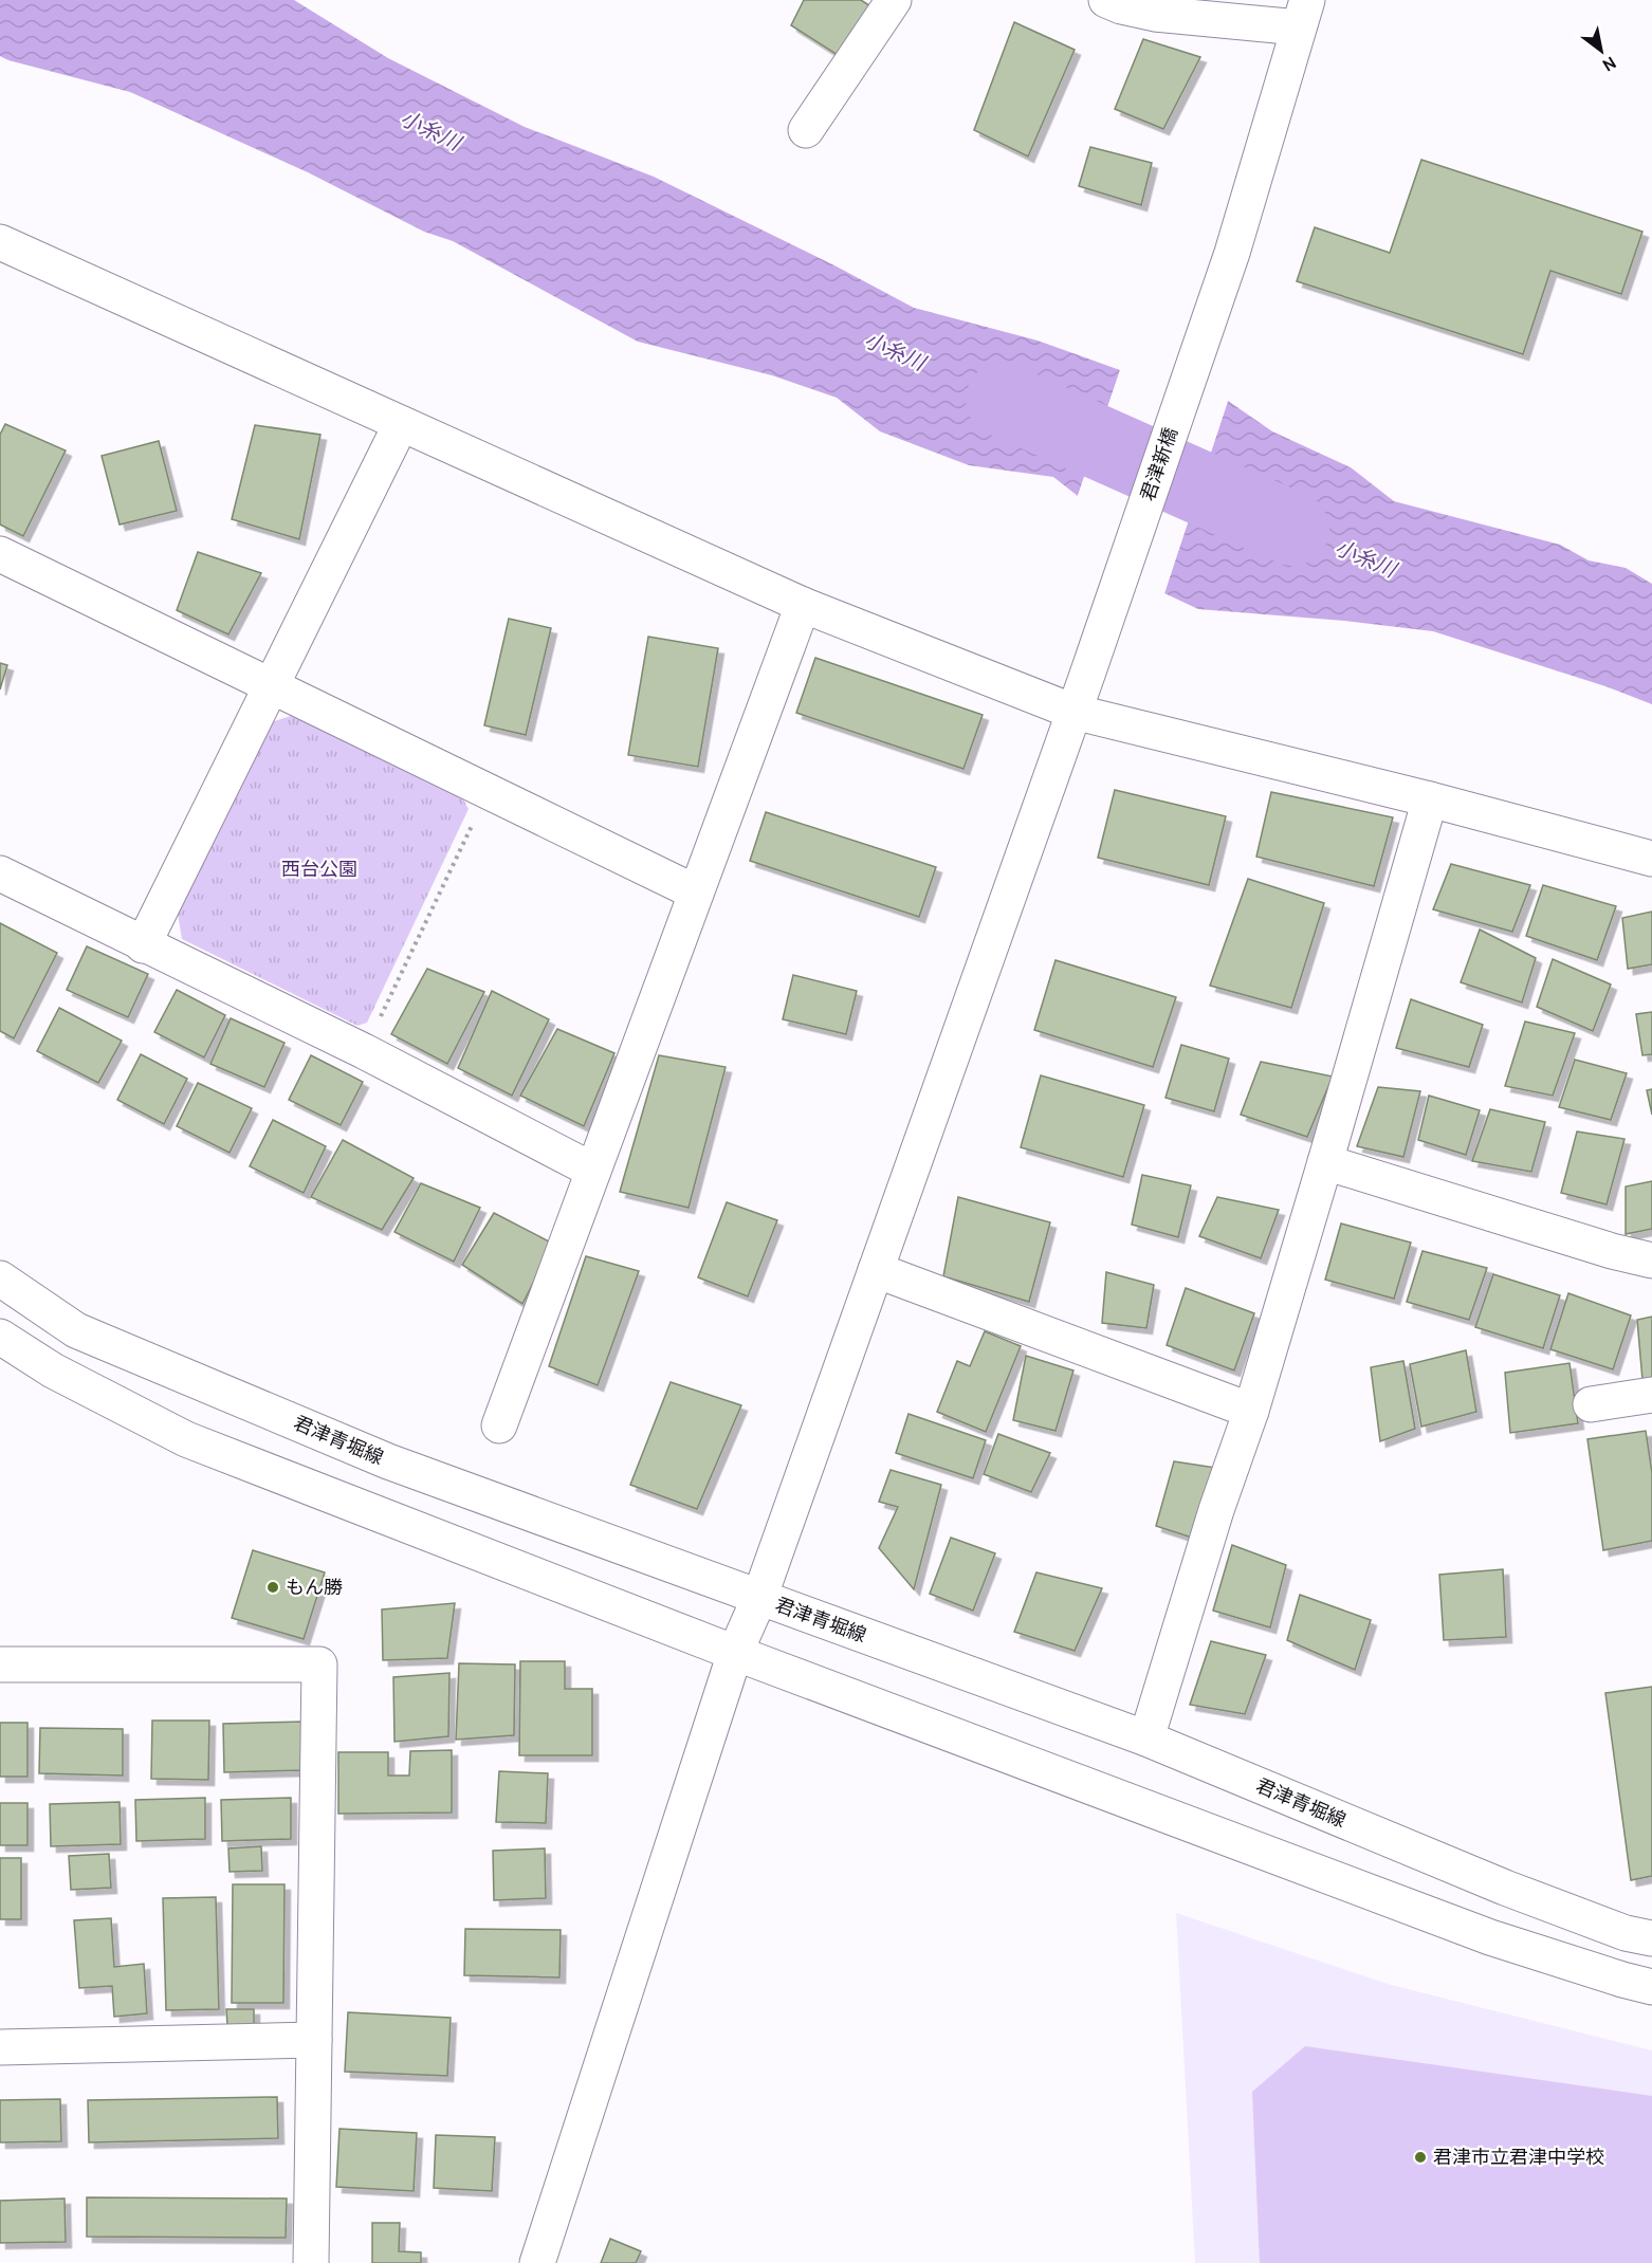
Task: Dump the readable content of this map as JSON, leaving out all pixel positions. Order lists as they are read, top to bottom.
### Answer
{
  "streets": {
    "street": ["君津新橋", "君津青堀線"]
  },
  "crossings": [
    ["君津新橋", "君津青堀線"]
  ],
  "water": ["小糸川"],
  "parks": ["西台公園"],
  "places": ["もん勝", "君津市立君津中学校"],
  "north": "bottom right"
}
